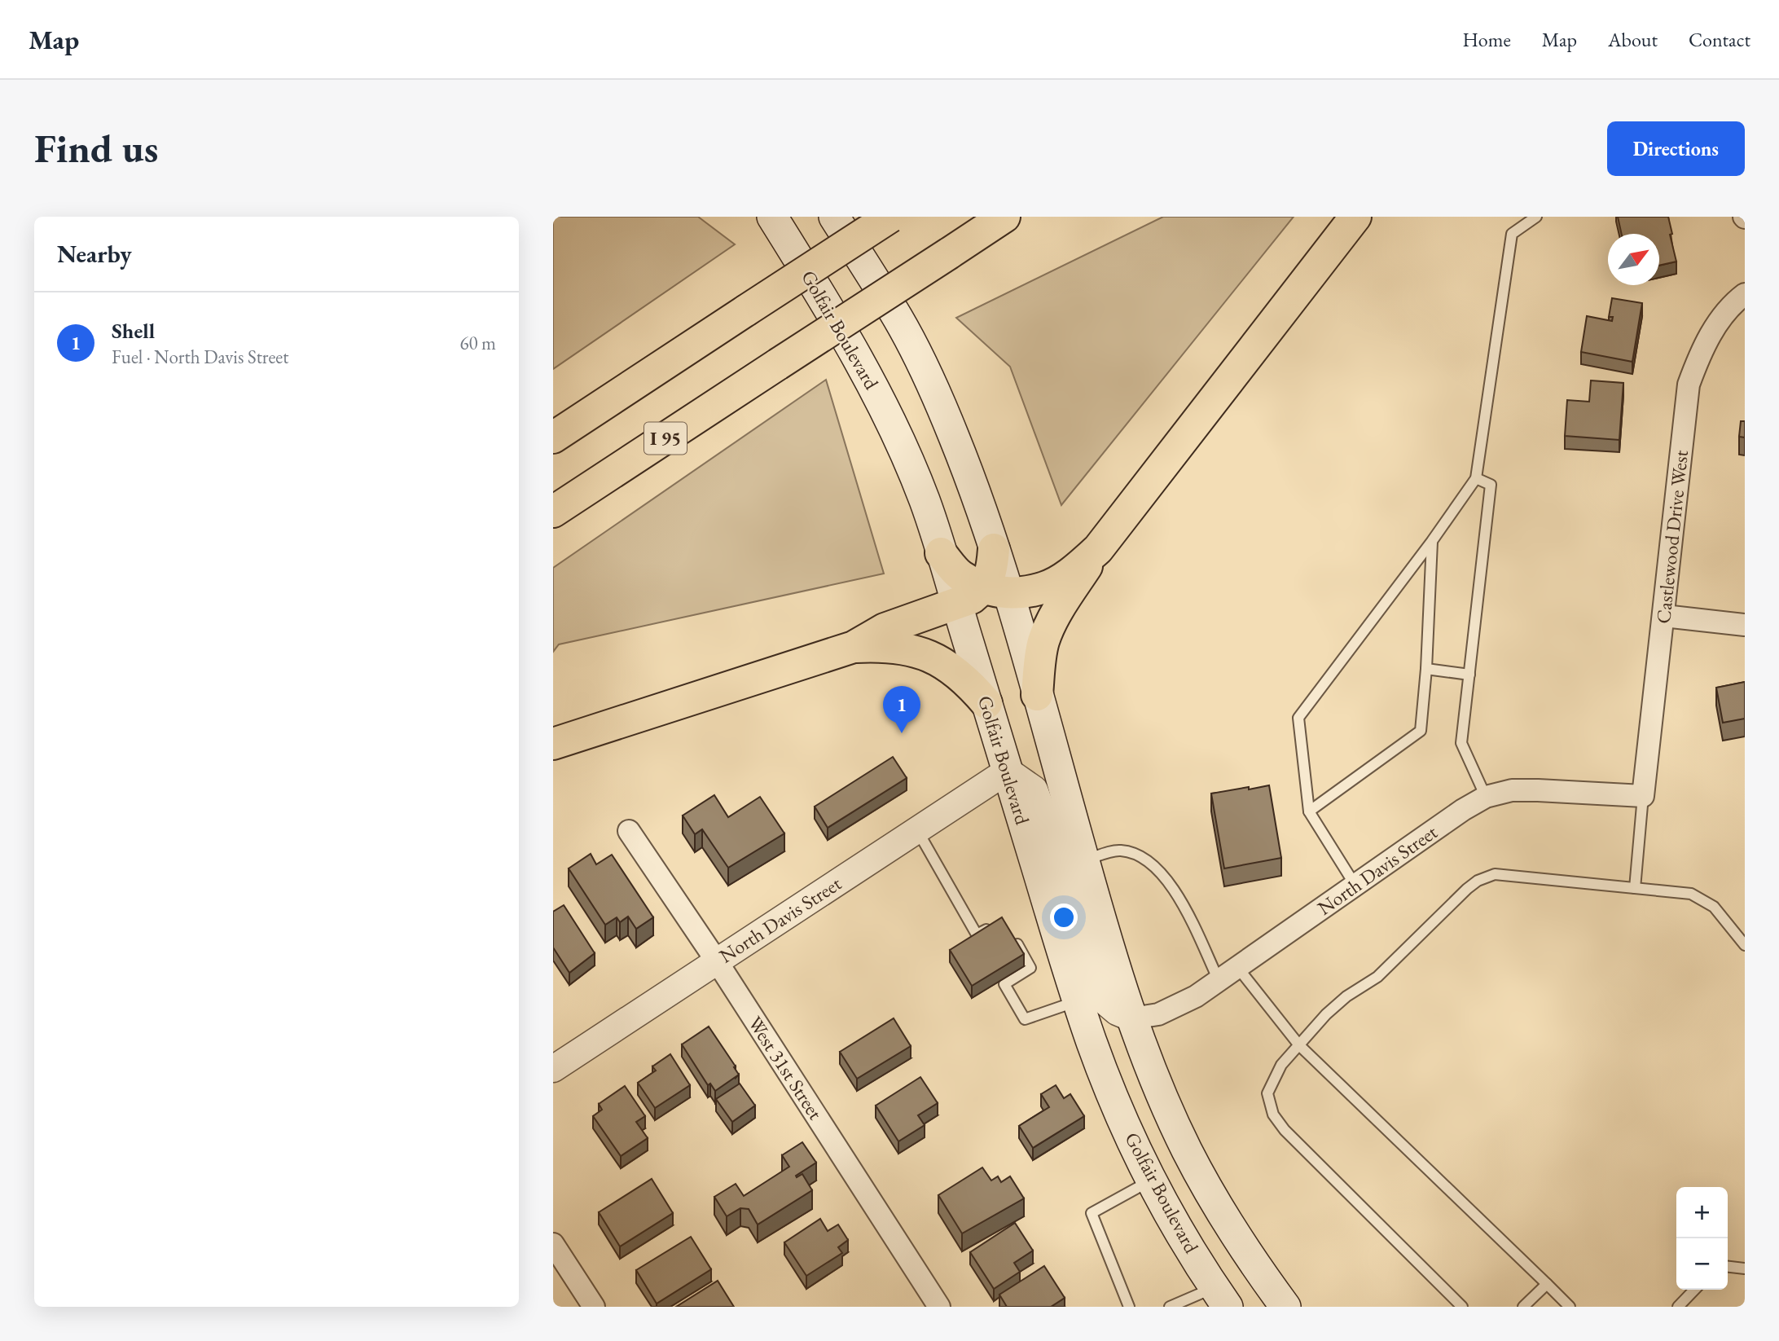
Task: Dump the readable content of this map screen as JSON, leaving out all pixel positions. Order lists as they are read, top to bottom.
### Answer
{
  "streets": {
    "highway": ["I 95"],
    "main road": ["Golfair Boulevard"],
    "street": ["Castlewood Drive West", "North Davis Street", "West 31st Street"]
  },
  "crossings": [
    ["Golfair Boulevard", "North Davis Street"],
    ["Castlewood Drive West", "North Davis Street"],
    ["North Davis Street", "West 31st Street"]
  ],
  "north": "top right",
  "page": {
    "header": "Map",
    "nav": [
      "Home",
      "Map",
      "About",
      "Contact"
    ],
    "buttons": "Directions",
    "title": "Find us",
    "heading": "Nearby",
    "list": [
      {
        "mark": "1",
        "name": "Shell",
        "note": "Fuel · North Davis Street",
        "value": "60 m"
      }
    ],
    "pins": "1",
    "map_buttons": ["+", "−"]
  }
}
